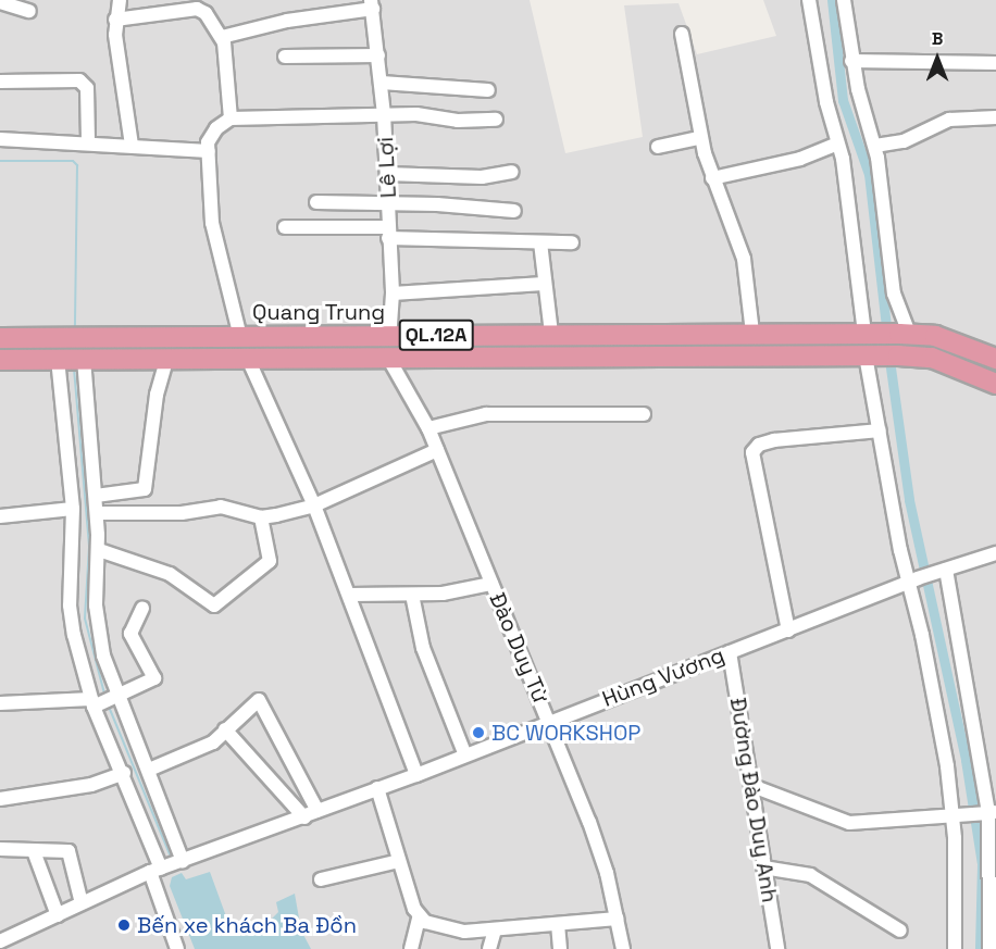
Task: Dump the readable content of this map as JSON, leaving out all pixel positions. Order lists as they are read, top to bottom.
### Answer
{
  "streets": {
    "highway": ["Quang Trung", "QL.12A"],
    "street": [
      "Lê Lợi",
      "Đào Duy Từ",
      "Hùng Vương",
      "Đường Đào Duy Anh"
    ]
  },
  "crossings": [
    ["Lê Lợi", "Quang Trung"],
    ["Quang Trung", "QL.12A"],
    ["QL.12A", "Đào Duy Từ"],
    ["Đào Duy Từ", "Hùng Vương"],
    ["Hùng Vương", "Đường Đào Duy Anh"]
  ],
  "places": ["BC WORKSHOP", "Bến xe khách Ba Đồn"],
  "north": "top"
}
